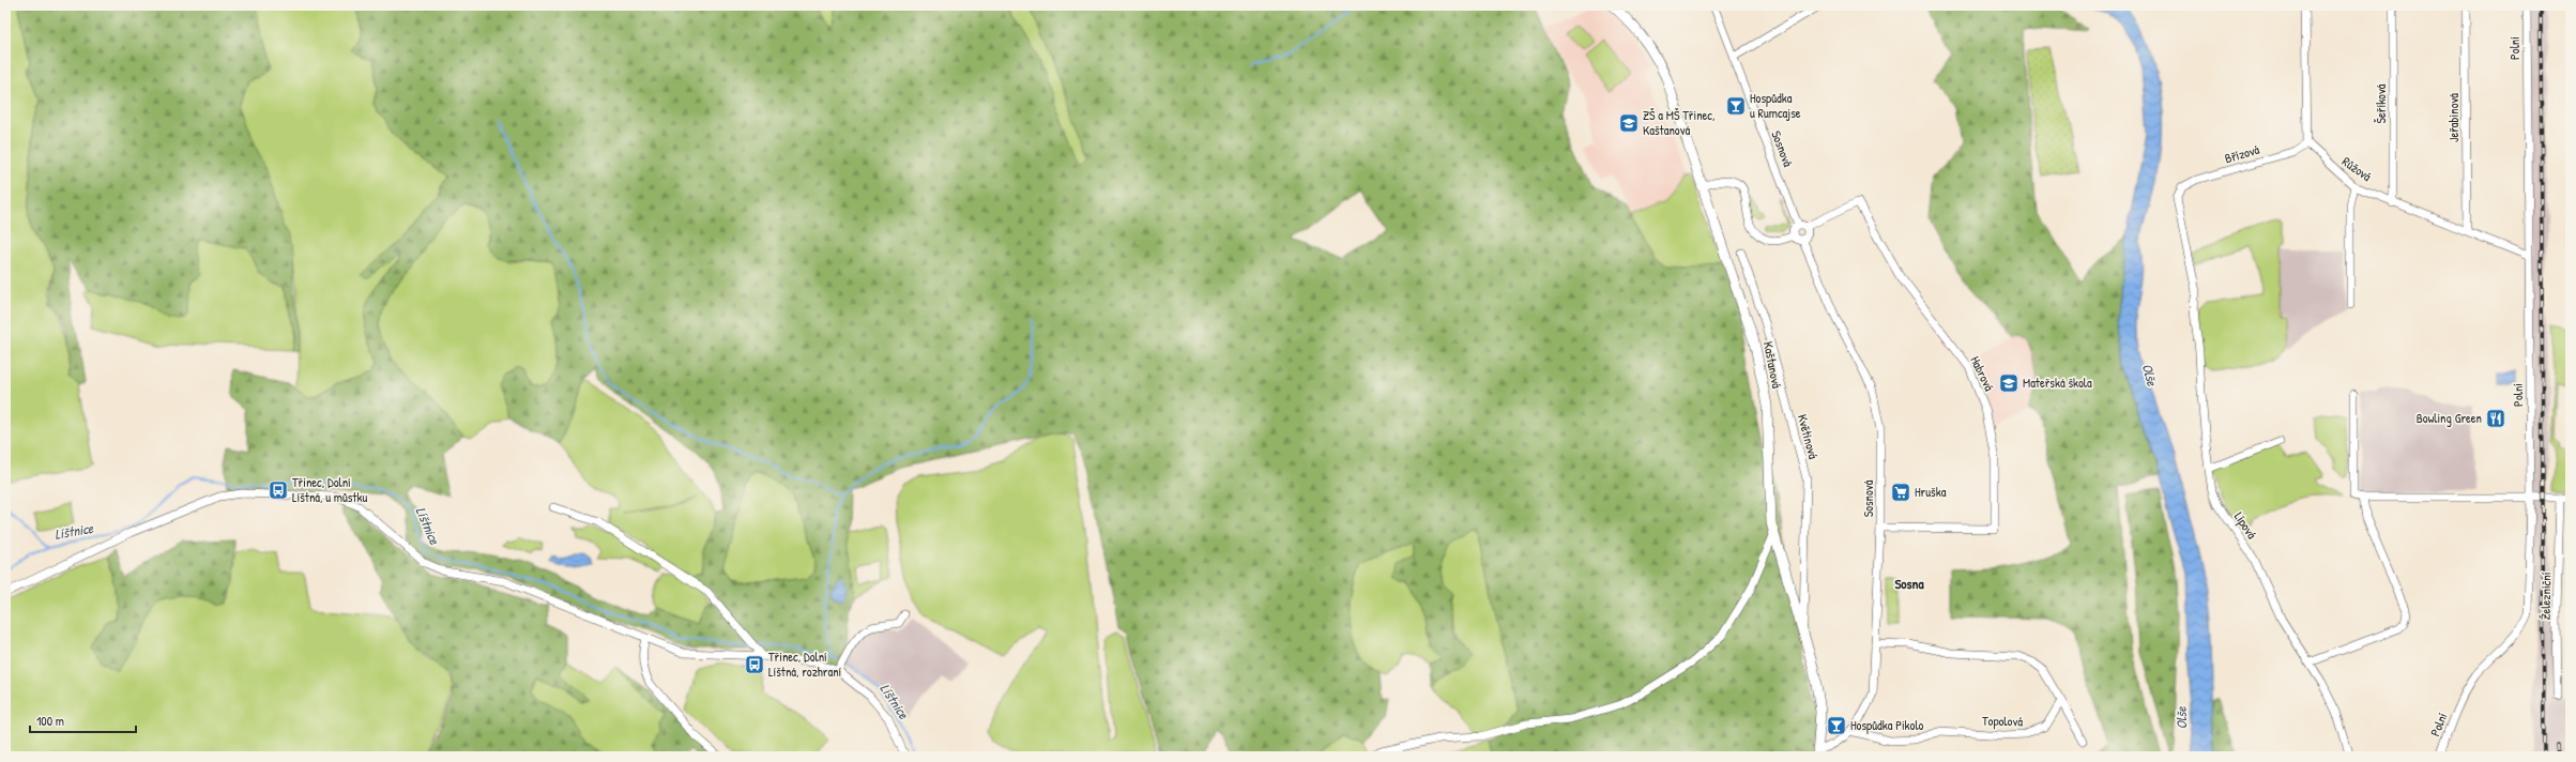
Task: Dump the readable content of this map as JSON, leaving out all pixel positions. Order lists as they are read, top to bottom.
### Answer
{
  "streets": {
    "street": [
      "Polní",
      "Šeříková",
      "Jeřabinová",
      "Sosnová",
      "Břízová",
      "Růžová",
      "Kaštanová",
      "Habrová",
      "Květinová",
      "Lípová",
      "Železniční",
      "Topolová"
    ]
  },
  "crossings": [
    ["Polní", "Růžová"],
    ["Šeříková", "Růžová"],
    ["Jeřabinová", "Růžová"],
    ["Sosnová", "Kaštanová"],
    ["Sosnová", "Habrová"],
    ["Sosnová", "Topolová"],
    ["Břízová", "Růžová"],
    ["Břízová", "Lípová"],
    ["Kaštanová", "Květinová"]
  ],
  "districts": ["Sosna"],
  "water": ["Olše", "Líštnice"],
  "places": {
    "bar": ["Hospůdka u Rumcajse", "Hospůdka Pikolo"],
    "school or university": ["ZŠ a MŠ Třinec, Kaštanová", "Mateřská škola"],
    "restaurant": ["Bowling Green"],
    "bus stop": ["Třinec, Dolní Líštná, u můstku", "Třinec, Dolní Líštná, rozhraní"],
    "supermarket": ["Hruška"]
  },
  "scale_bar": "100 m"
}
